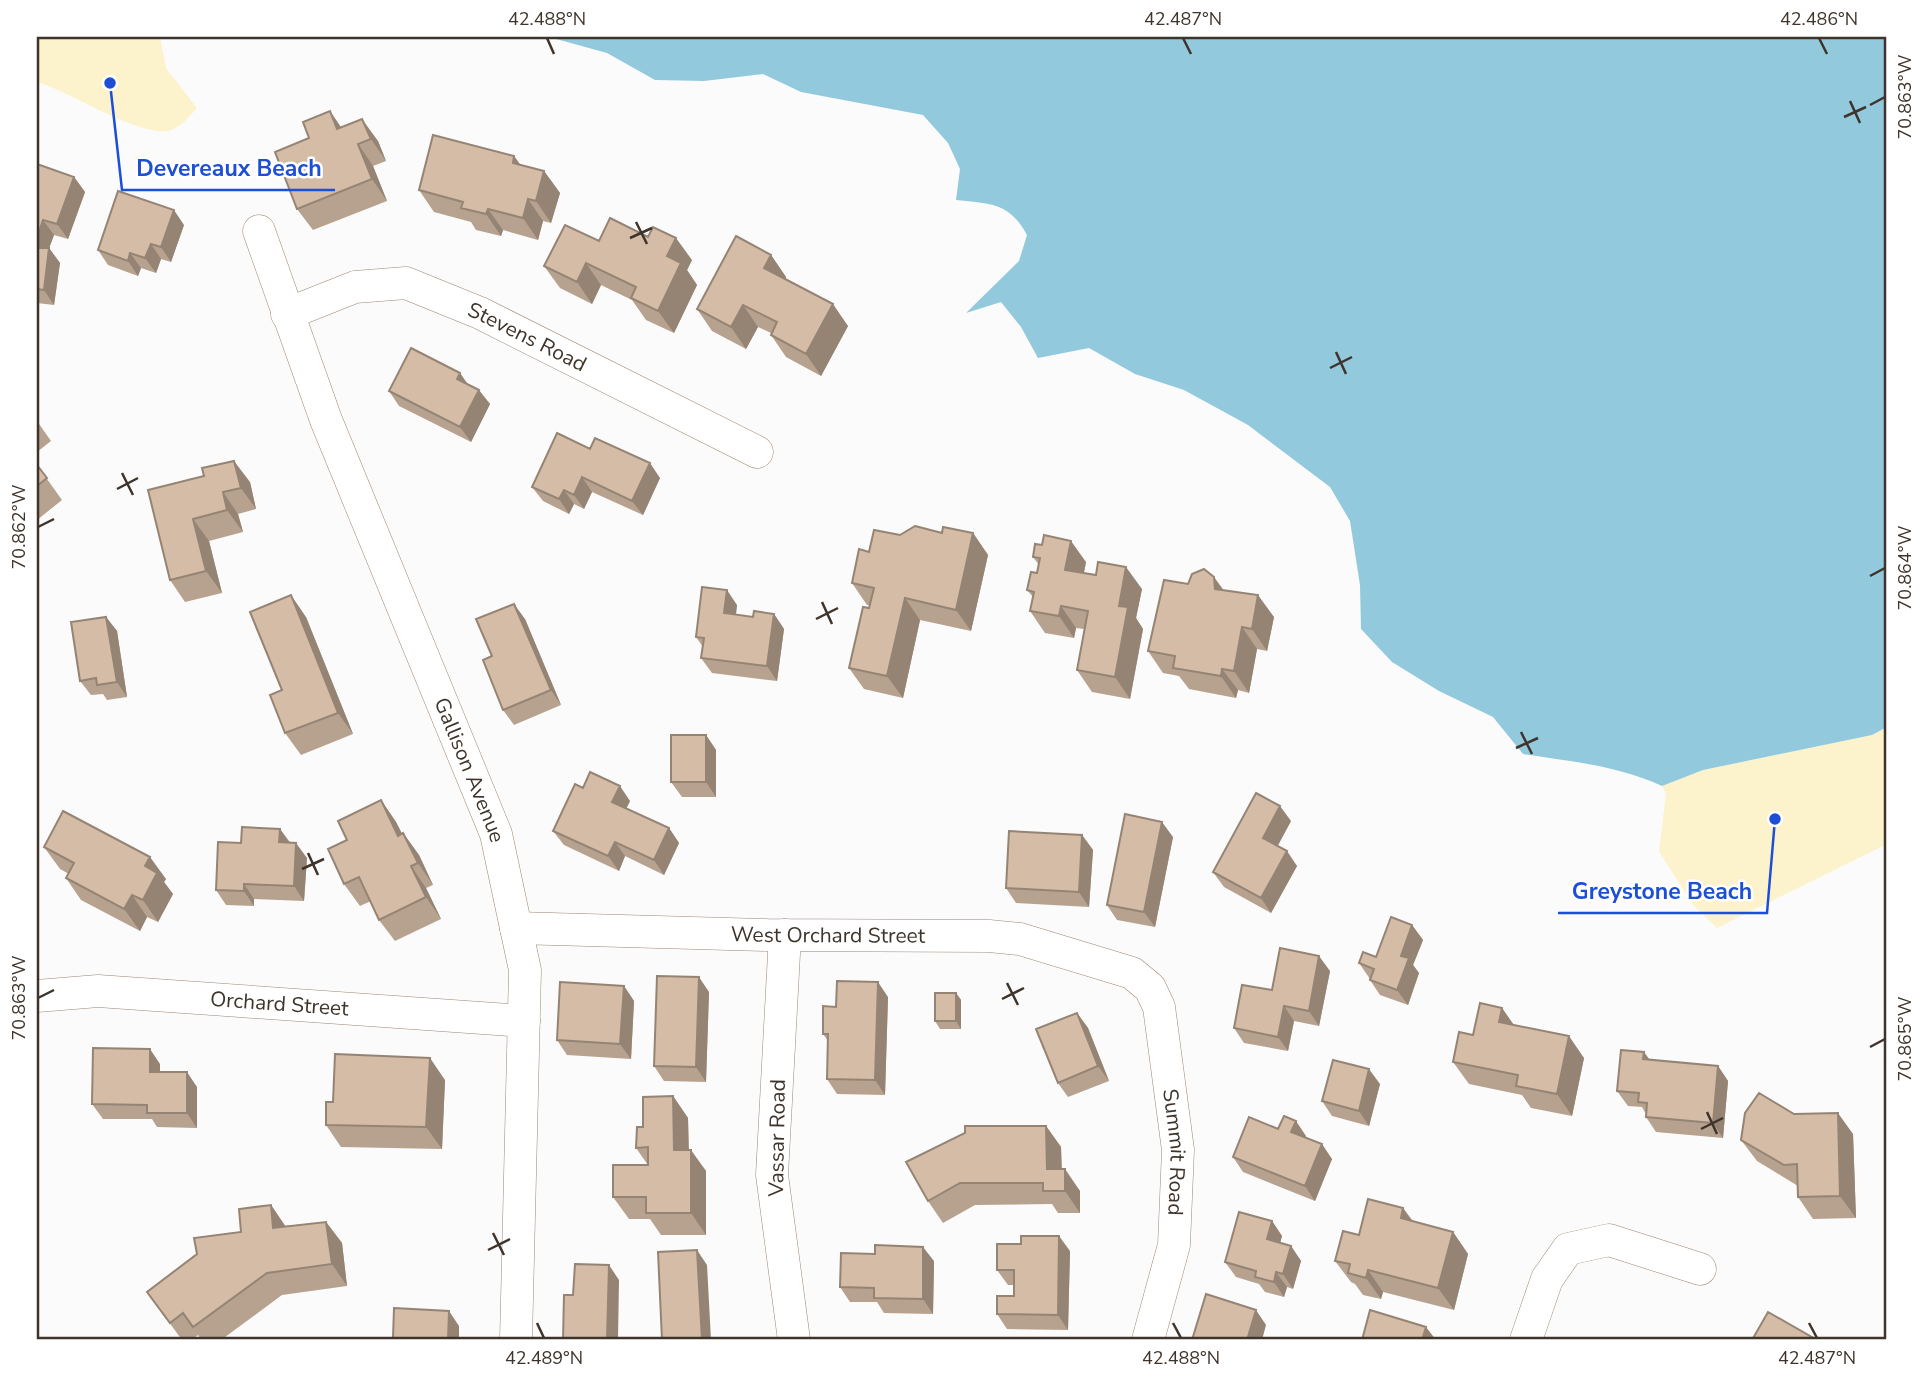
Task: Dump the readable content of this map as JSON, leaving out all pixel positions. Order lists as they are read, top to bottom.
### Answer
{
  "streets": {
    "street": [
      "Stevens Road",
      "Gallison Avenue",
      "West Orchard Street",
      "Orchard Street",
      "Vassar Road",
      "Summit Road"
    ]
  },
  "crossings": [
    ["Stevens Road", "Gallison Avenue"],
    ["Gallison Avenue", "West Orchard Street"],
    ["Gallison Avenue", "Orchard Street"],
    ["West Orchard Street", "Vassar Road"],
    ["West Orchard Street", "Summit Road"]
  ],
  "places": ["Devereaux Beach", "Greystone Beach"],
  "coordinates": [
    "42.488°N",
    "42.487°N",
    "42.486°N",
    "70.863°W",
    "70.862°W",
    "70.864°W",
    "70.865°W",
    "42.489°N"
  ]
}
